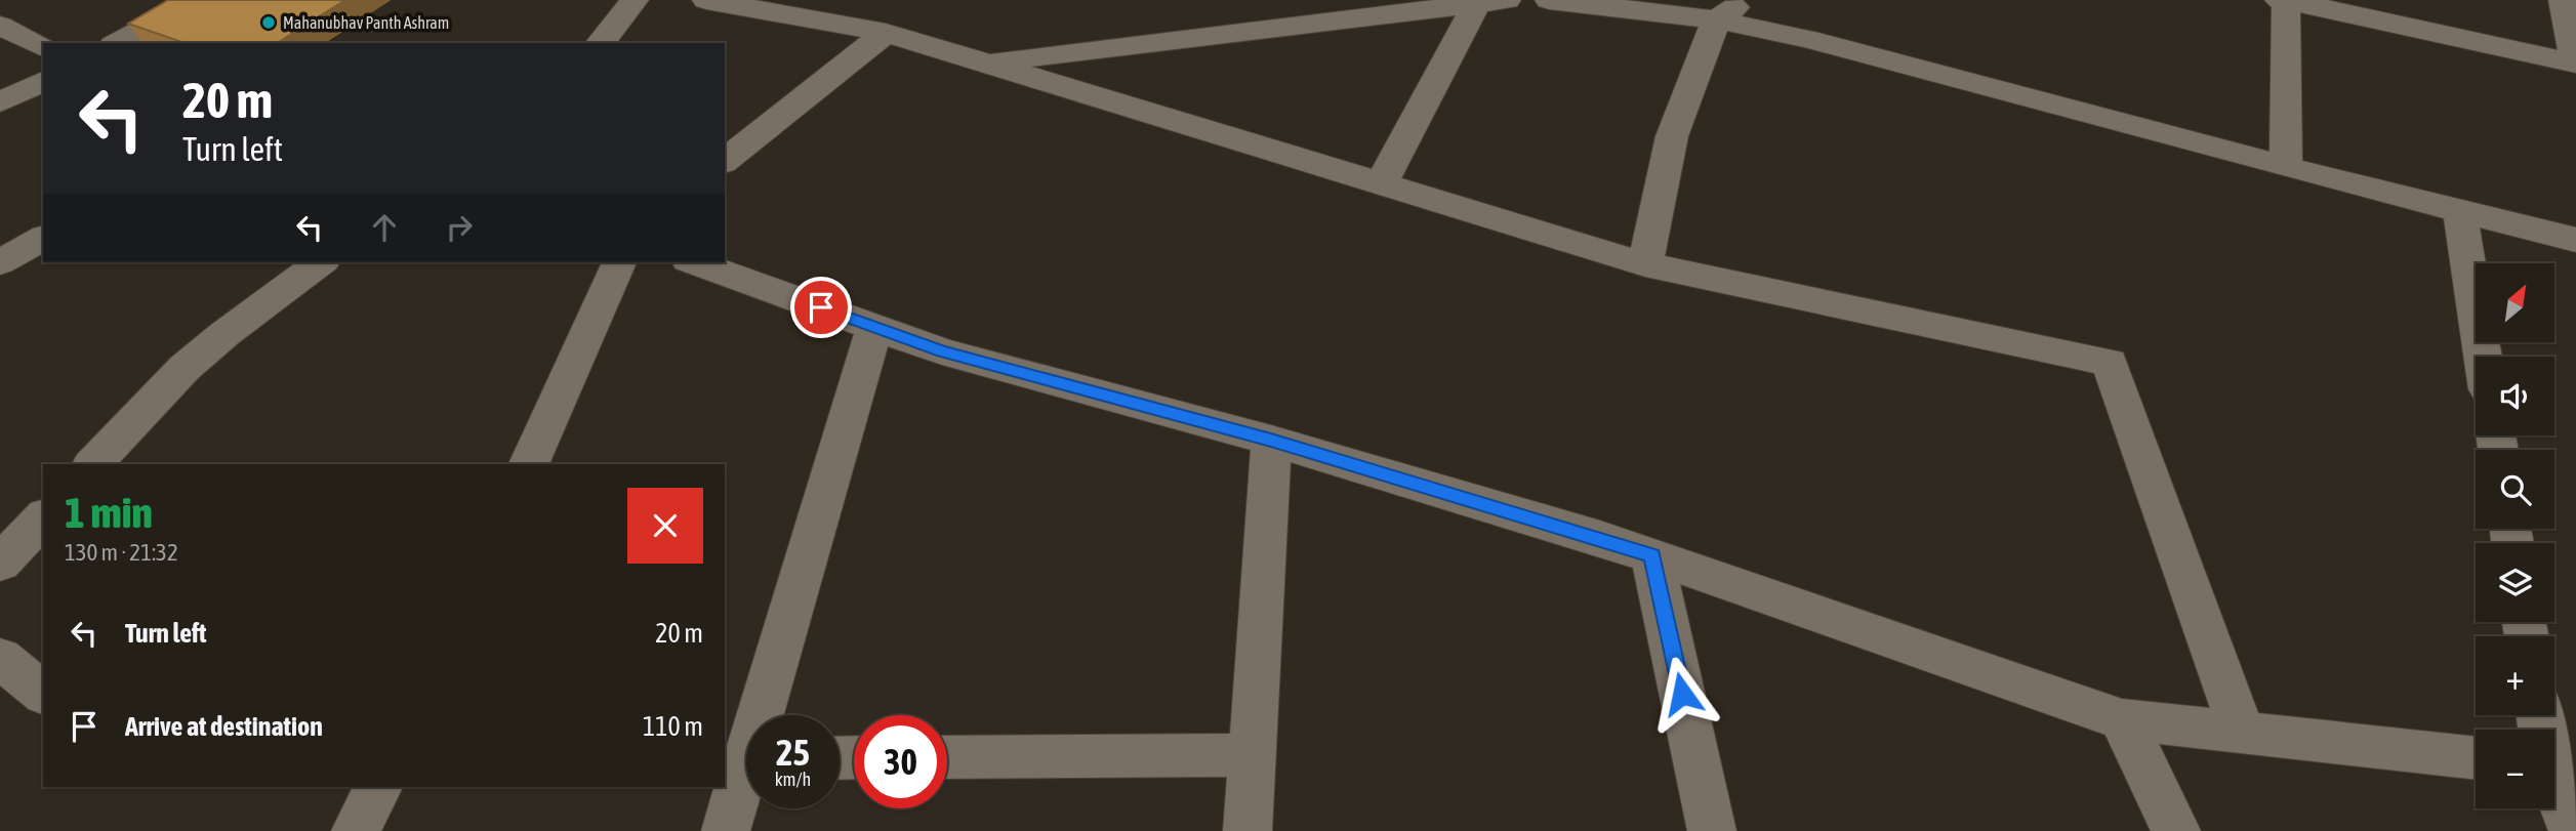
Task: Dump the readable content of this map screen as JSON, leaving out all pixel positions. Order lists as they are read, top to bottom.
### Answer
{
  "places": ["Mahanubhav Panth Ashram"],
  "north": "top right",
  "page": {
    "turn": ["20 m", "Turn left"],
    "map_buttons": ["+", "−"],
    "heading": ["1 min", "130 m · 21:32"],
    "list": [
      {
        "name": "Turn left",
        "value": "20 m"
      },
      {
        "name": "Arrive at destination",
        "value": "110 m"
      }
    ],
    "speed": "25 km/h",
    "limit": "30"
  }
}
